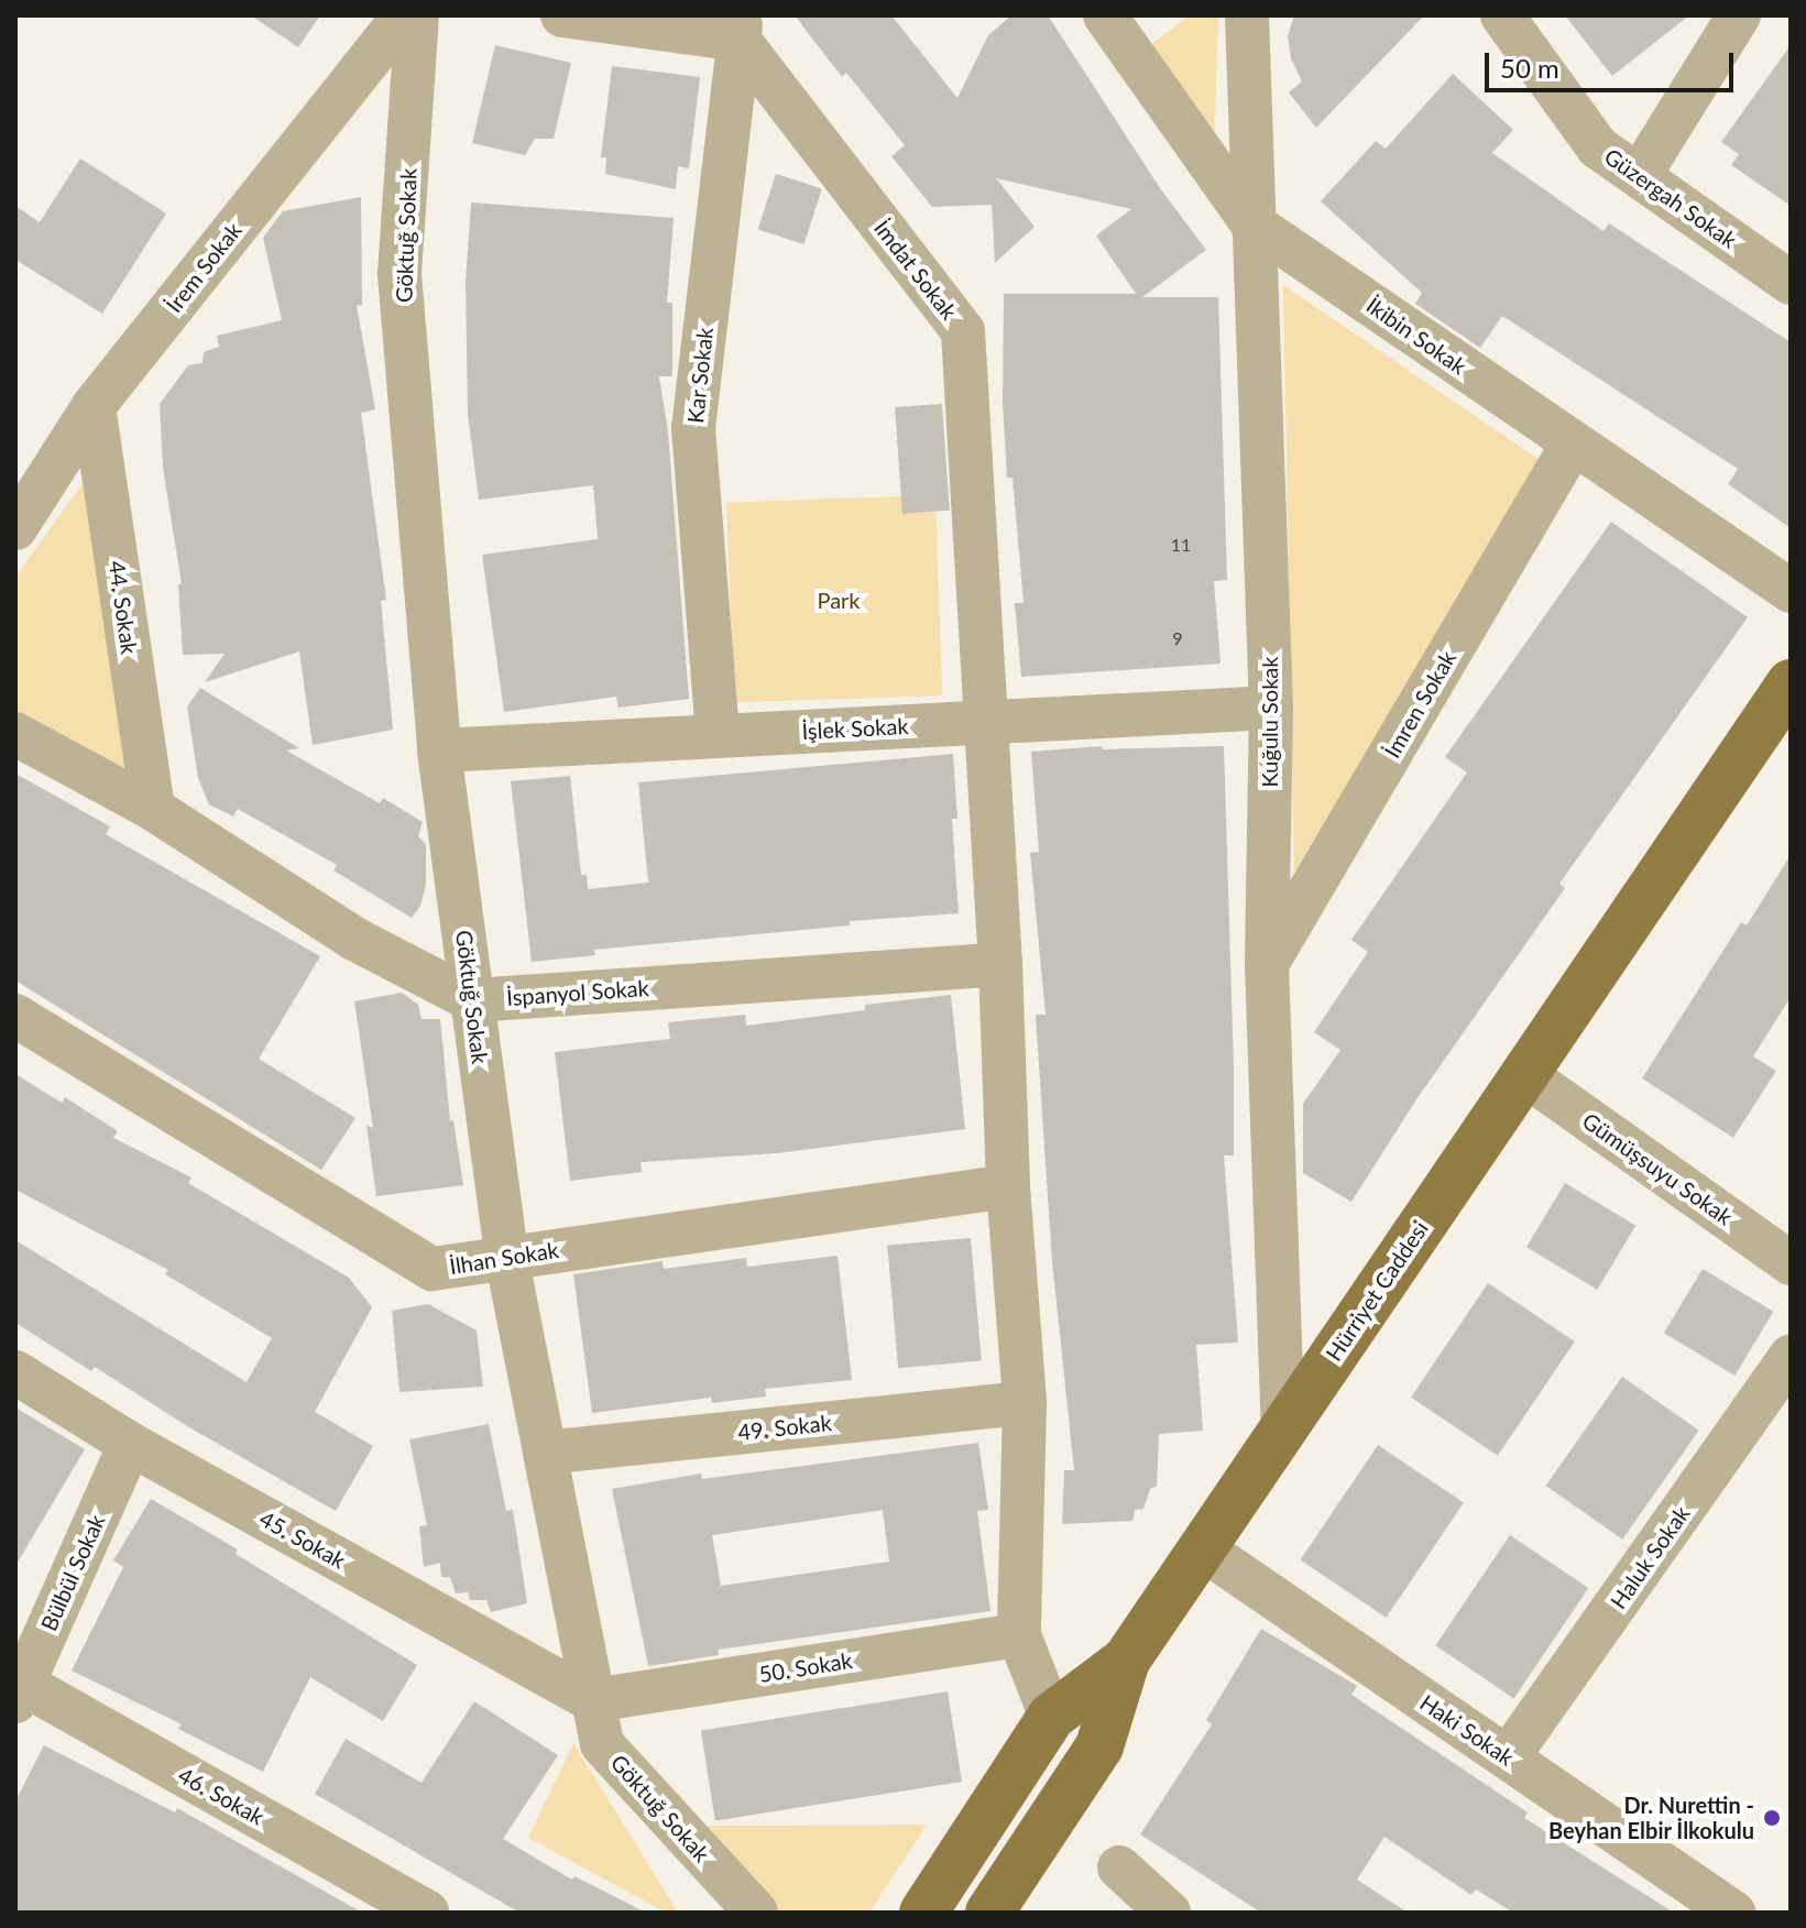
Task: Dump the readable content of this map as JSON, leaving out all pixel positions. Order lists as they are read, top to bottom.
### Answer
{
  "streets": {
    "main road": ["Hürriyet Caddesi"],
    "street": [
      "Güzergah Sokak",
      "Göktuğ Sokak",
      "İrem Sokak",
      "İmdat Sokak",
      "İkibin Sokak",
      "Kar Sokak",
      "44. Sokak",
      "İmren Sokak",
      "Kuğulu Sokak",
      "İşlek Sokak",
      "İspanyol Sokak",
      "Gümüşsuyu Sokak",
      "İlhan Sokak",
      "49. Sokak",
      "45. Sokak",
      "Haluk Sokak",
      "Bülbül Sokak",
      "50. Sokak",
      "Haki Sokak",
      "46. Sokak"
    ]
  },
  "crossings": [
    ["Göktuğ Sokak", "İşlek Sokak"],
    ["Göktuğ Sokak", "İspanyol Sokak"],
    ["Göktuğ Sokak", "İlhan Sokak"],
    ["Göktuğ Sokak", "49. Sokak"],
    ["Göktuğ Sokak", "45. Sokak"],
    ["Göktuğ Sokak", "50. Sokak"],
    ["İrem Sokak", "44. Sokak"],
    ["İmdat Sokak", "Kar Sokak"],
    ["İmdat Sokak", "İşlek Sokak"],
    ["İmdat Sokak", "İspanyol Sokak"],
    ["İmdat Sokak", "İlhan Sokak"],
    ["İmdat Sokak", "49. Sokak"],
    ["İmdat Sokak", "50. Sokak"],
    ["İkibin Sokak", "İmren Sokak"],
    ["İkibin Sokak", "Kuğulu Sokak"],
    ["Kar Sokak", "İşlek Sokak"],
    ["İmren Sokak", "Kuğulu Sokak"],
    ["Kuğulu Sokak", "İşlek Sokak"],
    ["Kuğulu Sokak", "Hürriyet Caddesi"],
    ["Gümüşsuyu Sokak", "Hürriyet Caddesi"],
    ["Hürriyet Caddesi", "Haki Sokak"],
    ["45. Sokak", "Bülbül Sokak"],
    ["45. Sokak", "50. Sokak"],
    ["Haluk Sokak", "Haki Sokak"],
    ["Bülbül Sokak", "46. Sokak"]
  ],
  "parks": ["Park"],
  "places": ["Dr. Nurettin - Beyhan Elbir İlkokulu"],
  "house_numbers": ["11", "9"],
  "scale_bar": "50 m"
}
